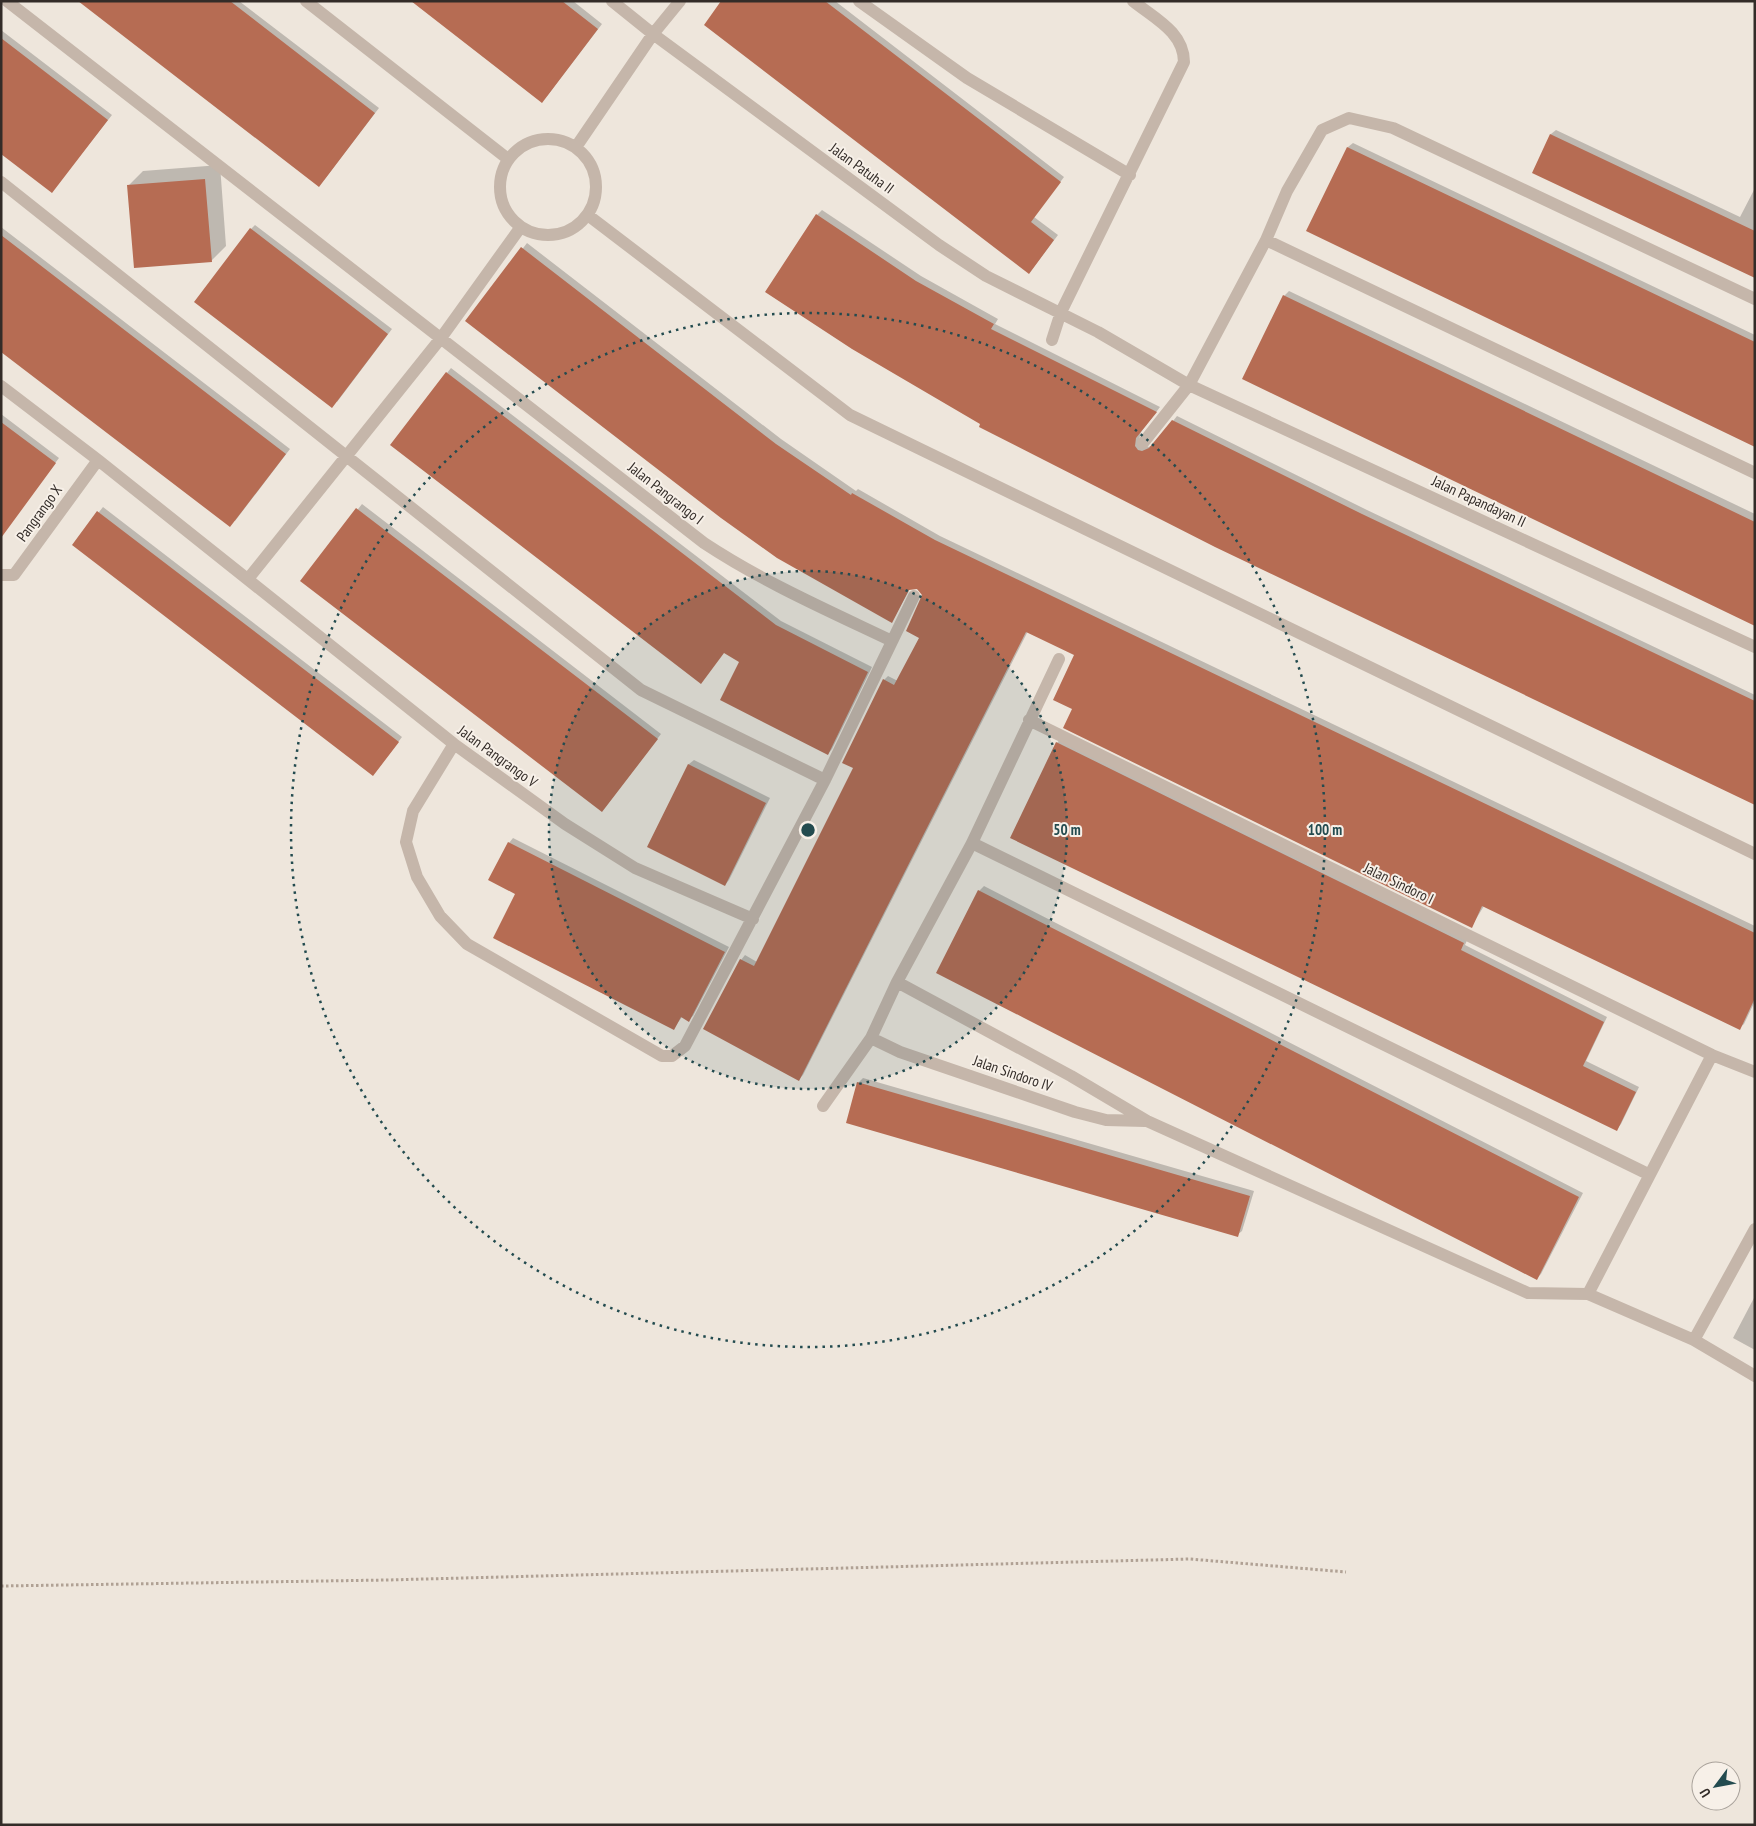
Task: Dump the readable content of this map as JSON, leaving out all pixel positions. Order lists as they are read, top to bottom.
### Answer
{
  "streets": {
    "street": [
      "Jalan Patuha II",
      "Jalan Pangrango I",
      "Jalan Papandayan II",
      "Pangrango X",
      "Jalan Pangrango V",
      "Jalan Sindoro I",
      "Jalan Sindoro IV"
    ]
  },
  "crossings": [
    ["Jalan Patuha II", "Jalan Papandayan II"],
    ["Pangrango X", "Jalan Pangrango V"]
  ],
  "north": "bottom left",
  "rings": ["50 m", "100 m"]
}
